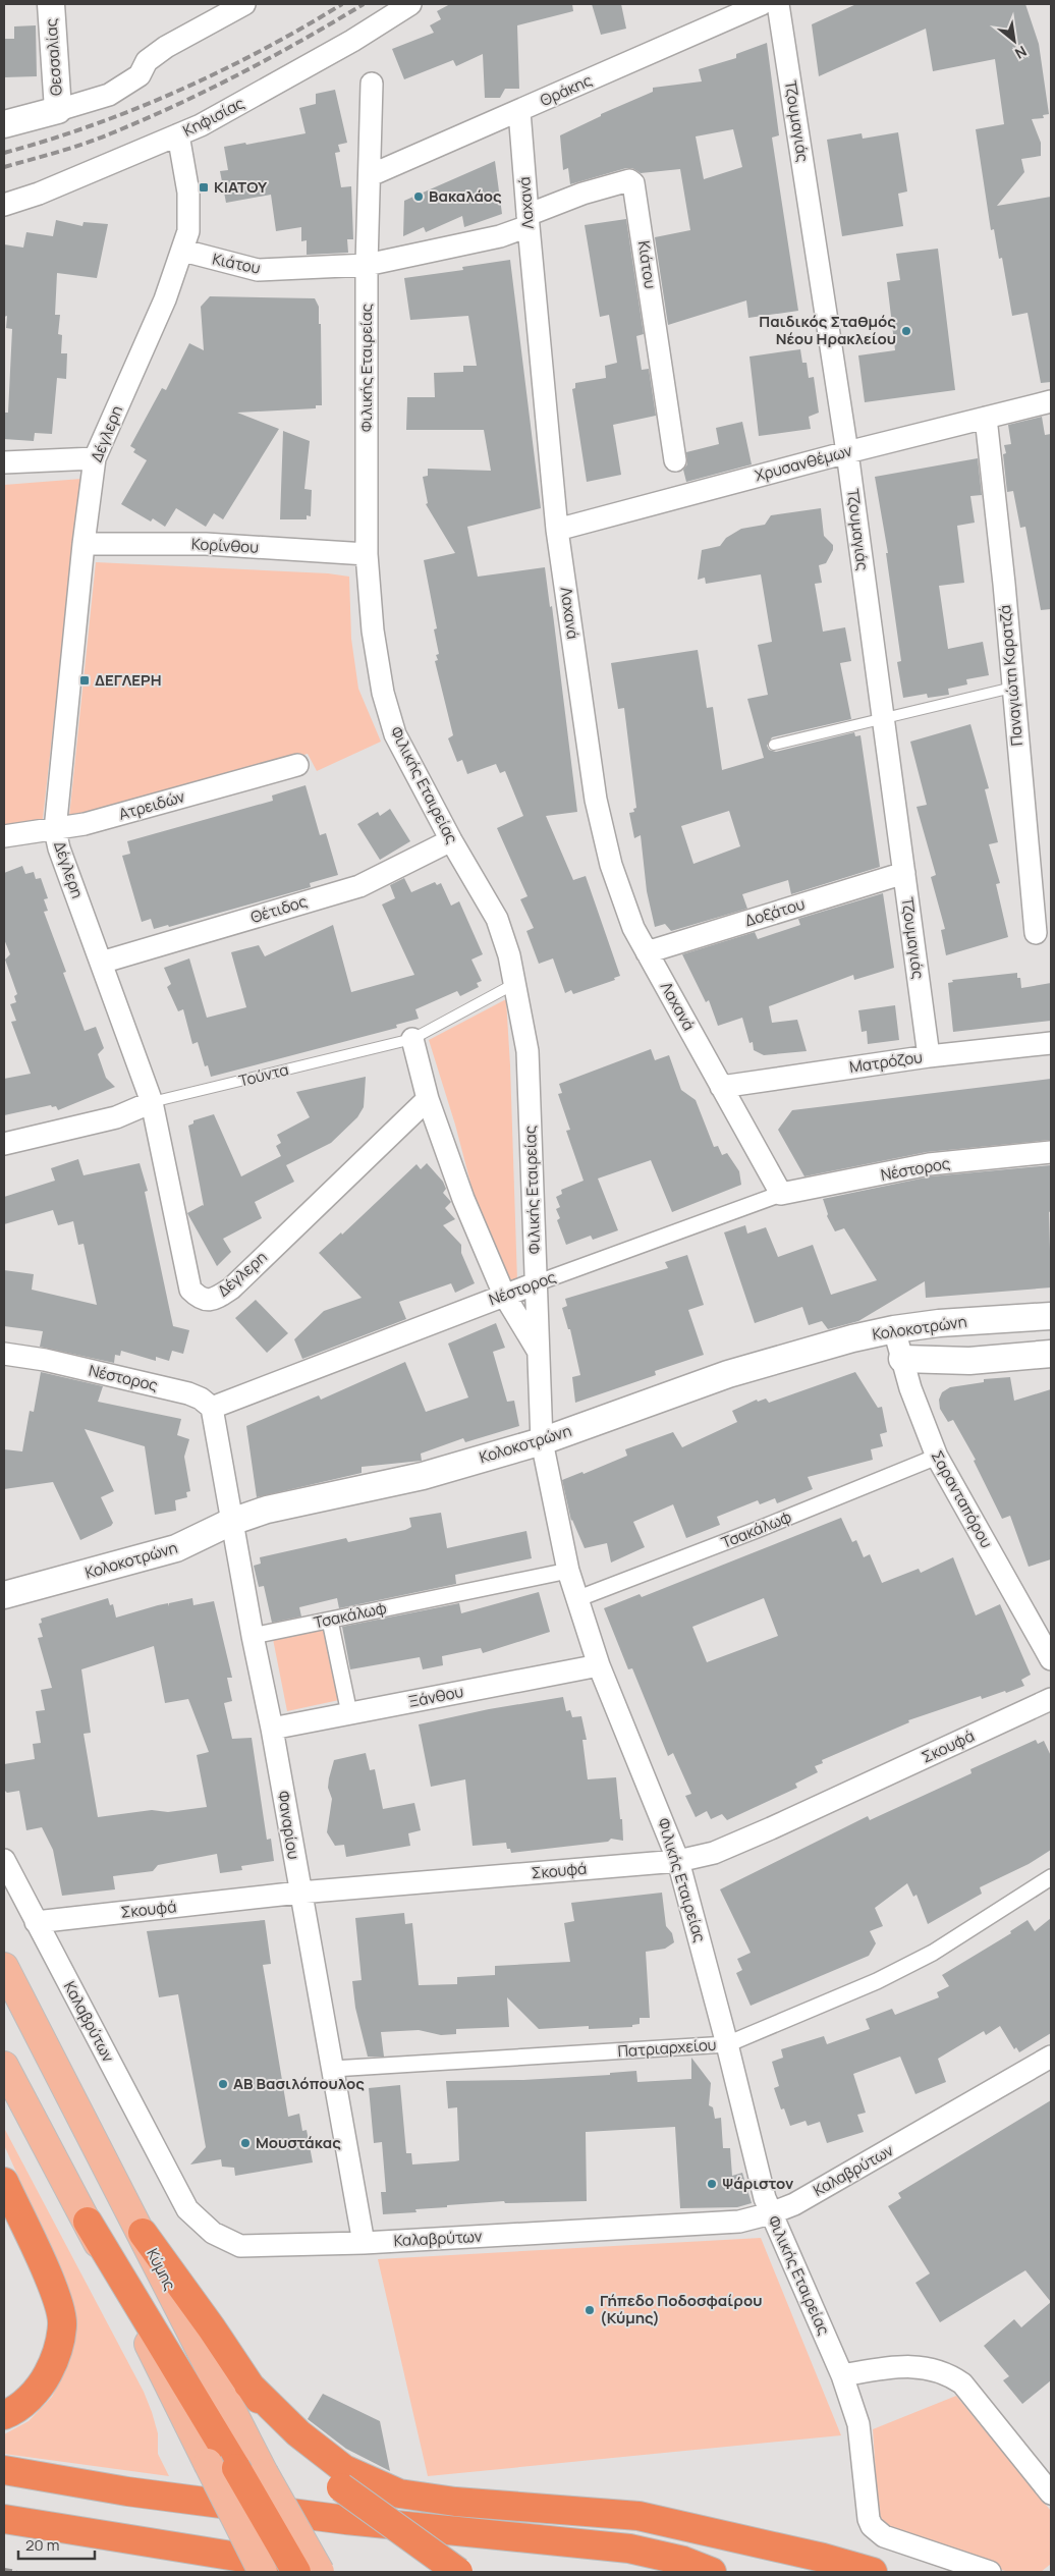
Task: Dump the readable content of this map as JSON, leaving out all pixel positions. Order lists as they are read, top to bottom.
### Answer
{
  "streets": {
    "main road": ["Κύμης"],
    "street": [
      "Θεσσαλίας",
      "Θράκης",
      "Κηφισίας",
      "Τζουμαγιάς",
      "Λαχανά",
      "Κιάτου",
      "Φιλικής Εταιρείας",
      "Δέγλερη",
      "Χρυσανθέμων",
      "Κορίνθου",
      "Παναγιώτη Καρατζά",
      "Ατρειδών",
      "Θέτιδος",
      "Δοξάτου",
      "Ματρόζου",
      "Τούντα",
      "Νέστορος",
      "Κολοκοτρώνη",
      "Σαρανταπόρου",
      "Τσακάλωφ",
      "Ξάνθου",
      "Σκουφά",
      "Φαναρίου",
      "Καλαβρύτων",
      "Πατριαρχείου"
    ]
  },
  "crossings": [
    ["Θράκης", "Λαχανά"],
    ["Θράκης", "Φιλικής Εταιρείας"],
    ["Κηφισίας", "Δέγλερη"],
    ["Τζουμαγιάς", "Χρυσανθέμων"],
    ["Τζουμαγιάς", "Δοξάτου"],
    ["Τζουμαγιάς", "Ματρόζου"],
    ["Λαχανά", "Κιάτου"],
    ["Λαχανά", "Χρυσανθέμων"],
    ["Λαχανά", "Δοξάτου"],
    ["Λαχανά", "Ματρόζου"],
    ["Κιάτου", "Φιλικής Εταιρείας"],
    ["Κιάτου", "Δέγλερη"],
    ["Φιλικής Εταιρείας", "Δέγλερη"],
    ["Φιλικής Εταιρείας", "Κορίνθου"],
    ["Φιλικής Εταιρείας", "Θέτιδος"],
    ["Φιλικής Εταιρείας", "Τούντα"],
    ["Φιλικής Εταιρείας", "Νέστορος"],
    ["Φιλικής Εταιρείας", "Κολοκοτρώνη"],
    ["Φιλικής Εταιρείας", "Τσακάλωφ"],
    ["Φιλικής Εταιρείας", "Ξάνθου"],
    ["Φιλικής Εταιρείας", "Σκουφά"],
    ["Φιλικής Εταιρείας", "Καλαβρύτων"],
    ["Φιλικής Εταιρείας", "Πατριαρχείου"],
    ["Δέγλερη", "Κορίνθου"],
    ["Δέγλερη", "Ατρειδών"],
    ["Δέγλερη", "Θέτιδος"],
    ["Δέγλερη", "Τούντα"],
    ["Χρυσανθέμων", "Παναγιώτη Καρατζά"],
    ["Νέστορος", "Φαναρίου"],
    ["Κολοκοτρώνη", "Σαρανταπόρου"],
    ["Κολοκοτρώνη", "Φαναρίου"],
    ["Σαρανταπόρου", "Τσακάλωφ"],
    ["Τσακάλωφ", "Φαναρίου"],
    ["Ξάνθου", "Φαναρίου"],
    ["Σκουφά", "Φαναρίου"],
    ["Σκουφά", "Καλαβρύτων"],
    ["Φαναρίου", "Καλαβρύτων"],
    ["Φαναρίου", "Πατριαρχείου"]
  ],
  "places": {
    "transit": ["ΚΙΑΤΟΥ", "ΔΕΓΛΕΡΗ"],
    "other": [
      "Βακαλάος",
      "Παιδικός Σταθμός Νέου Ηρακλείου",
      "ΑΒ Βασιλόπουλος",
      "Μουστάκας",
      "Ψάριστον",
      "Γήπεδο Ποδοσφαίρου (Κύμης)"
    ]
  },
  "scale_bar": "20 m",
  "north": "bottom right"
}
